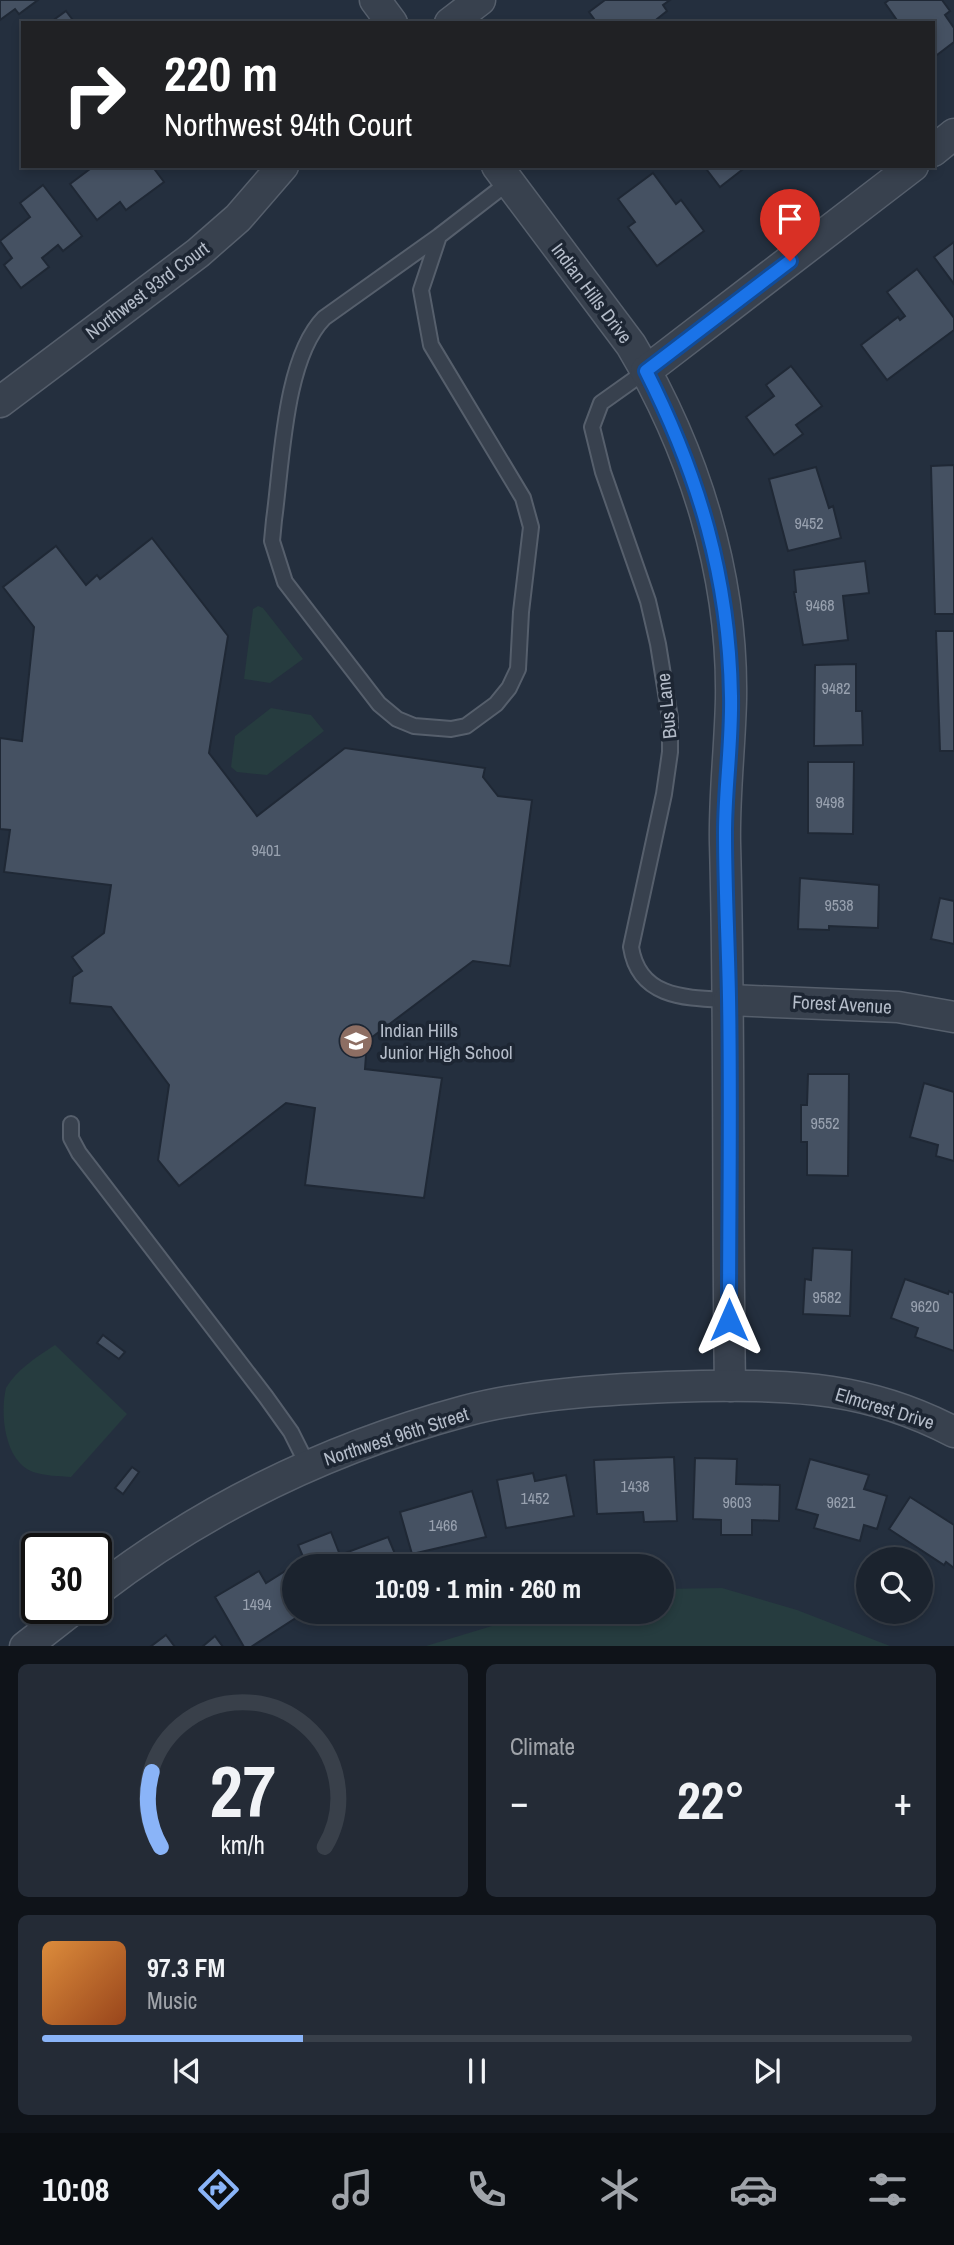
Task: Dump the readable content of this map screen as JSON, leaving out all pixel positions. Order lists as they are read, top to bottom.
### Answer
{
  "streets": {
    "street": [
      "Northwest 93rd Court",
      "Indian Hills Drive",
      "Forest Avenue",
      "Elmcrest Drive",
      "Northwest 96th Street"
    ],
    "lane": ["Bus Lane"]
  },
  "crossings": [
    ["Indian Hills Drive", "Bus Lane"],
    ["Indian Hills Drive", "Forest Avenue"],
    ["Indian Hills Drive", "Elmcrest Drive"],
    ["Indian Hills Drive", "Northwest 96th Street"],
    ["Bus Lane", "Forest Avenue"],
    ["Elmcrest Drive", "Northwest 96th Street"]
  ],
  "places": {
    "school or university": ["Indian Hills Junior High School"]
  },
  "house_numbers": [
    "9452",
    "9468",
    "9482",
    "9498",
    "9401",
    "9538",
    "9552",
    "9582",
    "9620",
    "1438",
    "1452",
    "9603",
    "9621",
    "1466",
    "1494"
  ],
  "page": {
    "turn": ["220 m", "Northwest 94th Court"],
    "limit": "30",
    "trip": "10:09 · 1 min · 260 m",
    "tile": "Climate",
    "heat": ["−", "22°", "+"],
    "song": ["97.3 FM", "Music"],
    "tabs": "10:08",
    "gauge": ["27", "km/h"]
  }
}
